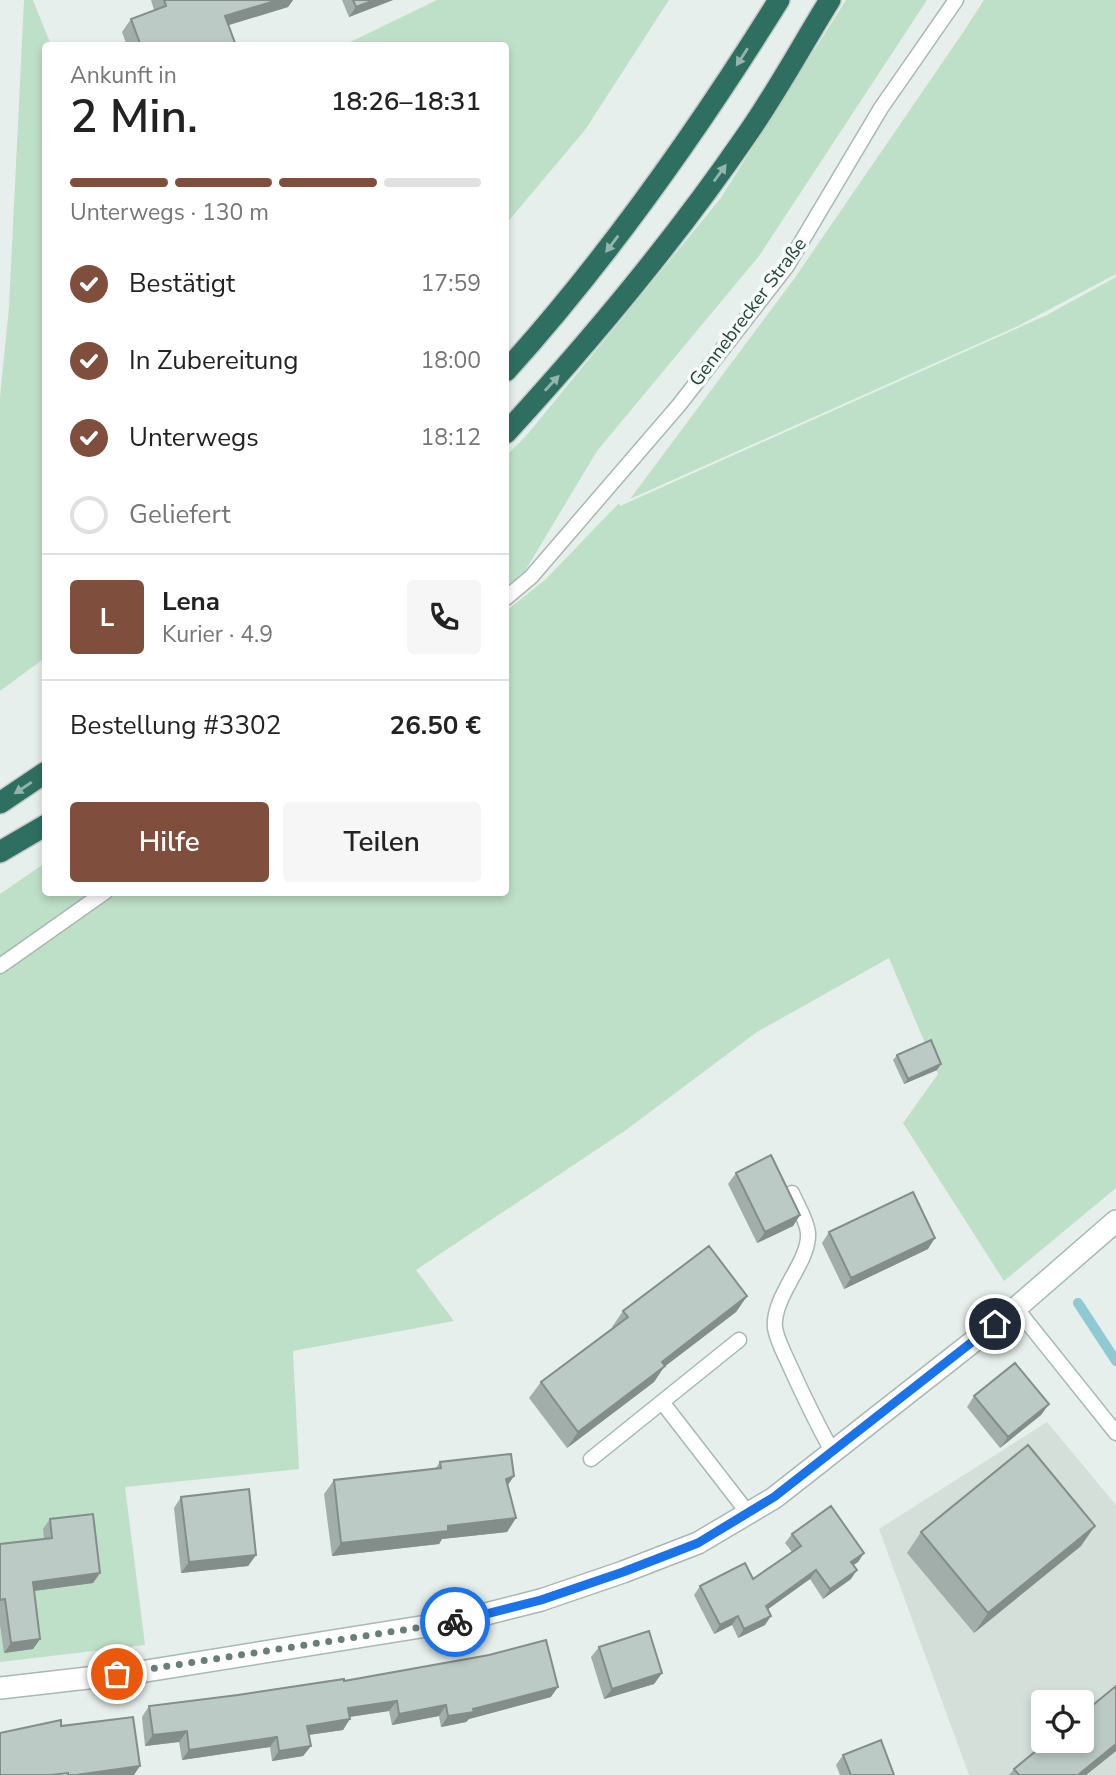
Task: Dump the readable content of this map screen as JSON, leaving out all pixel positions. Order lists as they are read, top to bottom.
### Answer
{
  "streets": {
    "lane": ["Gennebrecker Straße"]
  },
  "page": {
    "heading": ["2 Min.", "Ankunft in", "18:26–18:31"],
    "panel": [
      "Lena",
      "Kurier · 4.9",
      "Bestellung #3302",
      "26.50 €"
    ],
    "bar": "Unterwegs · 130 m",
    "list": [
      ["Bestätigt", "17:59"],
      ["In Zubereitung", "18:00"],
      ["Unterwegs", "18:12"],
      "Geliefert"
    ],
    "round": "L",
    "buttons": ["Hilfe", "Teilen"]
  }
}
